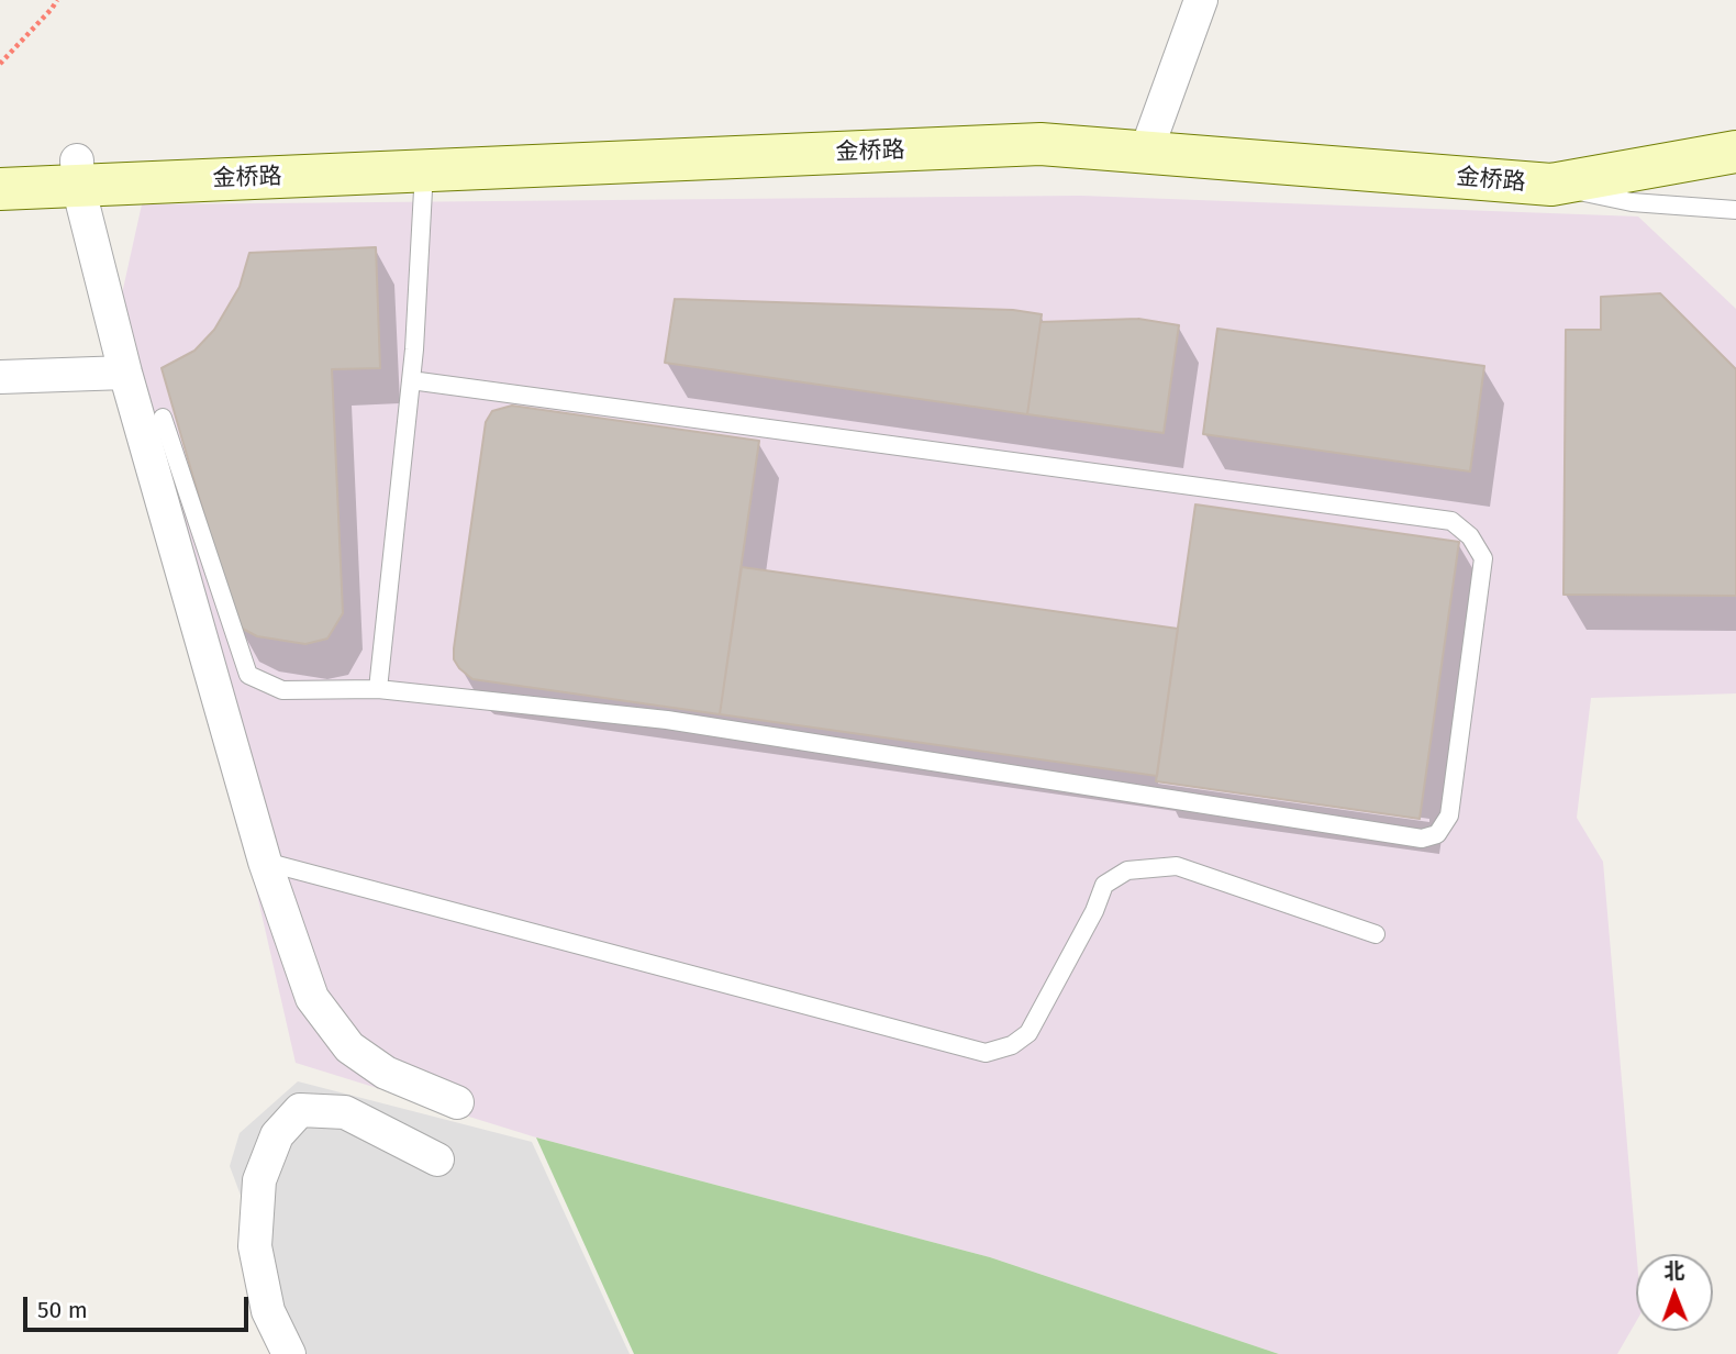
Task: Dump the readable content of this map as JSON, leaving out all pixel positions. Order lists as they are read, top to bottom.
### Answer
{
  "streets": {
    "main road": ["金桥路"]
  },
  "scale_bar": "50 m",
  "north": "top"
}
